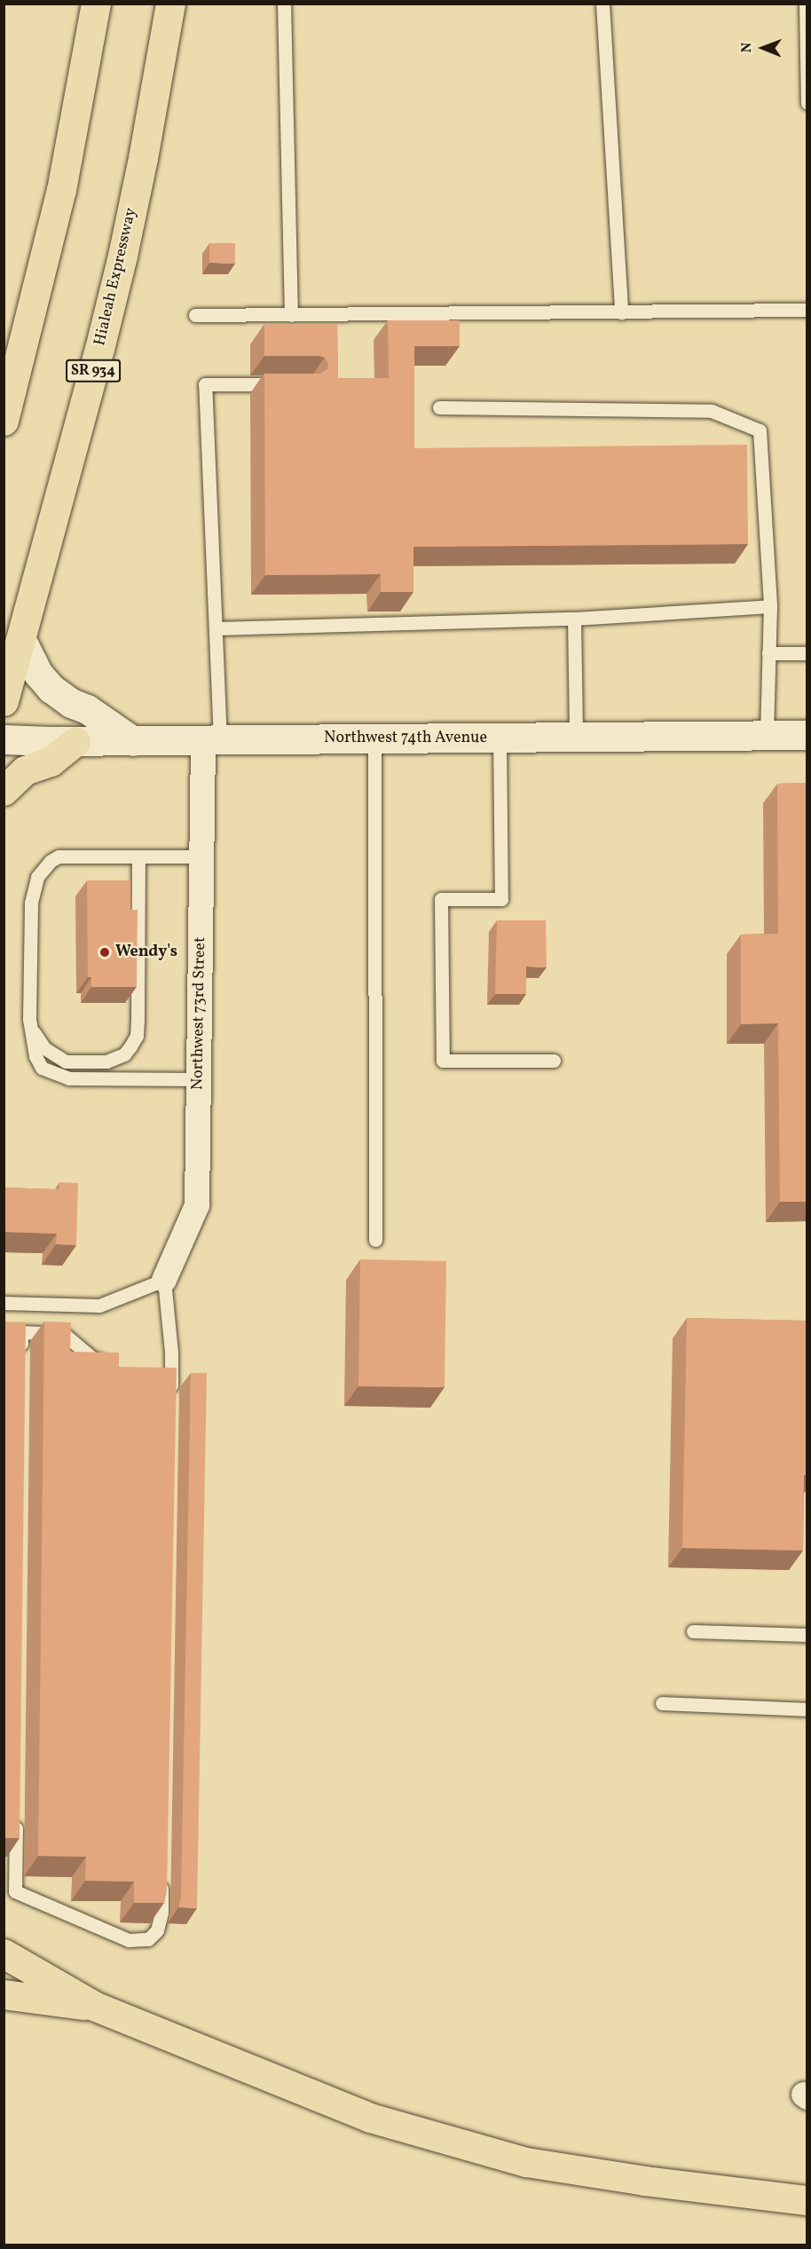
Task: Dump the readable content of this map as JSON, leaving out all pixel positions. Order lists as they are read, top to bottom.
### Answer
{
  "streets": {
    "main road": ["Hialeah Expressway", "SR 934"],
    "street": ["Northwest 74th Avenue", "Northwest 73rd Street"]
  },
  "crossings": [
    ["Northwest 74th Avenue", "Northwest 73rd Street"]
  ],
  "places": ["Wendy's"],
  "north": "left"
}
